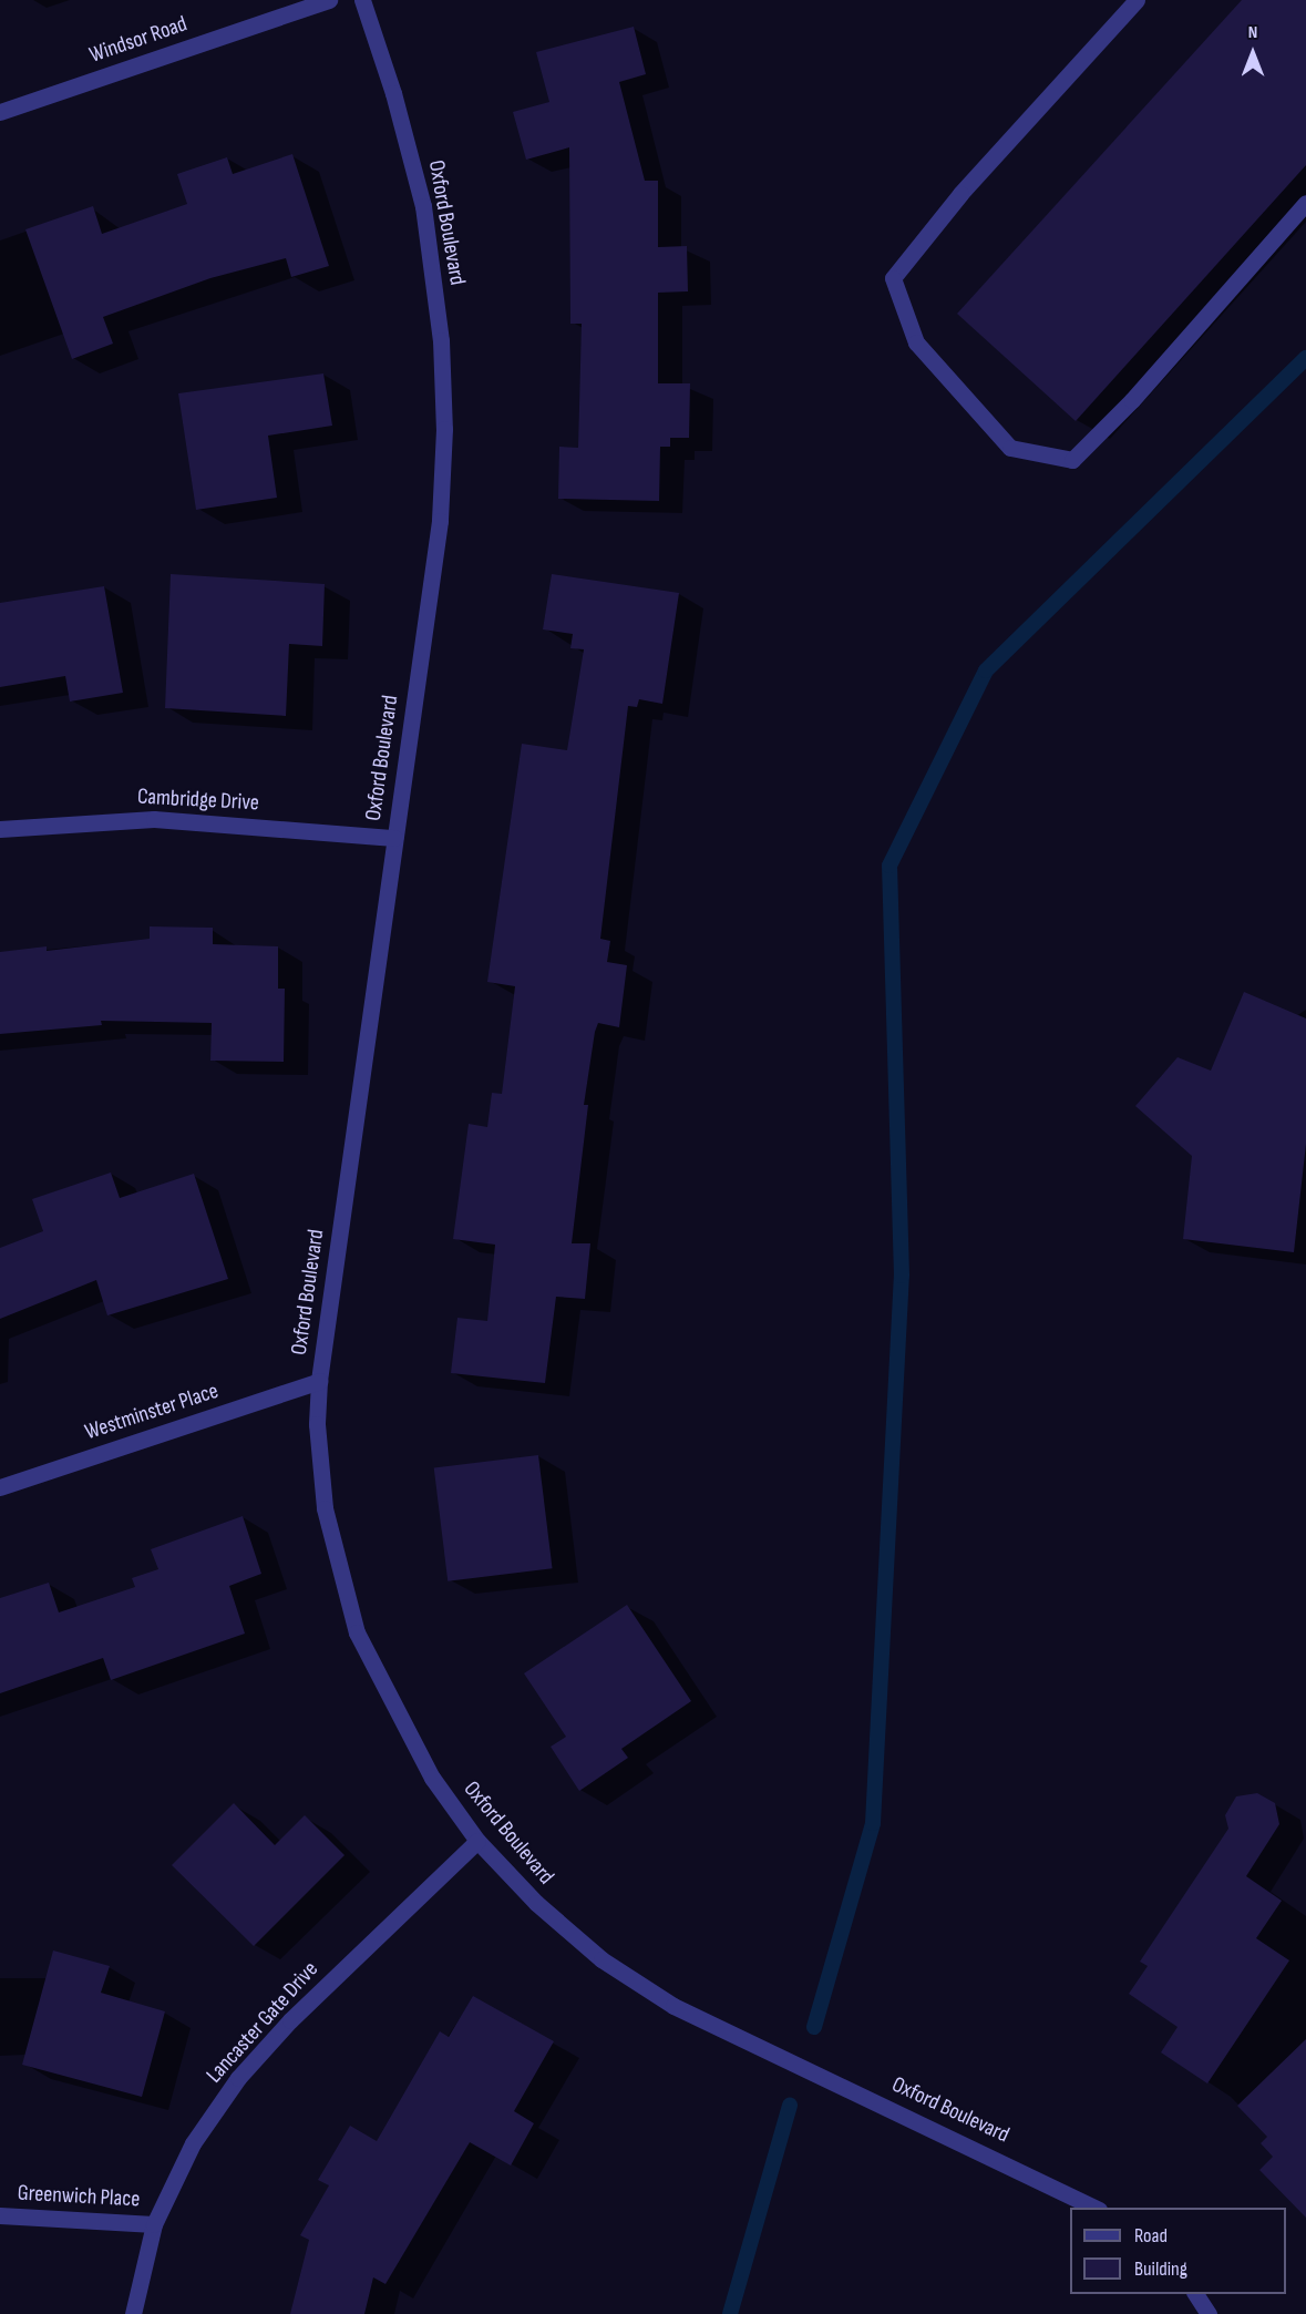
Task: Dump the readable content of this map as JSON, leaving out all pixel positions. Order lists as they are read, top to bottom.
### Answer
{
  "streets": {
    "street": [
      "Windsor Road",
      "Oxford Boulevard",
      "Cambridge Drive",
      "Westminster Place",
      "Lancaster Gate Drive",
      "Greenwich Place"
    ]
  },
  "crossings": [
    ["Oxford Boulevard", "Cambridge Drive"],
    ["Oxford Boulevard", "Westminster Place"],
    ["Oxford Boulevard", "Lancaster Gate Drive"],
    ["Lancaster Gate Drive", "Greenwich Place"]
  ],
  "legend": ["Road", "Building"],
  "north": "top"
}
